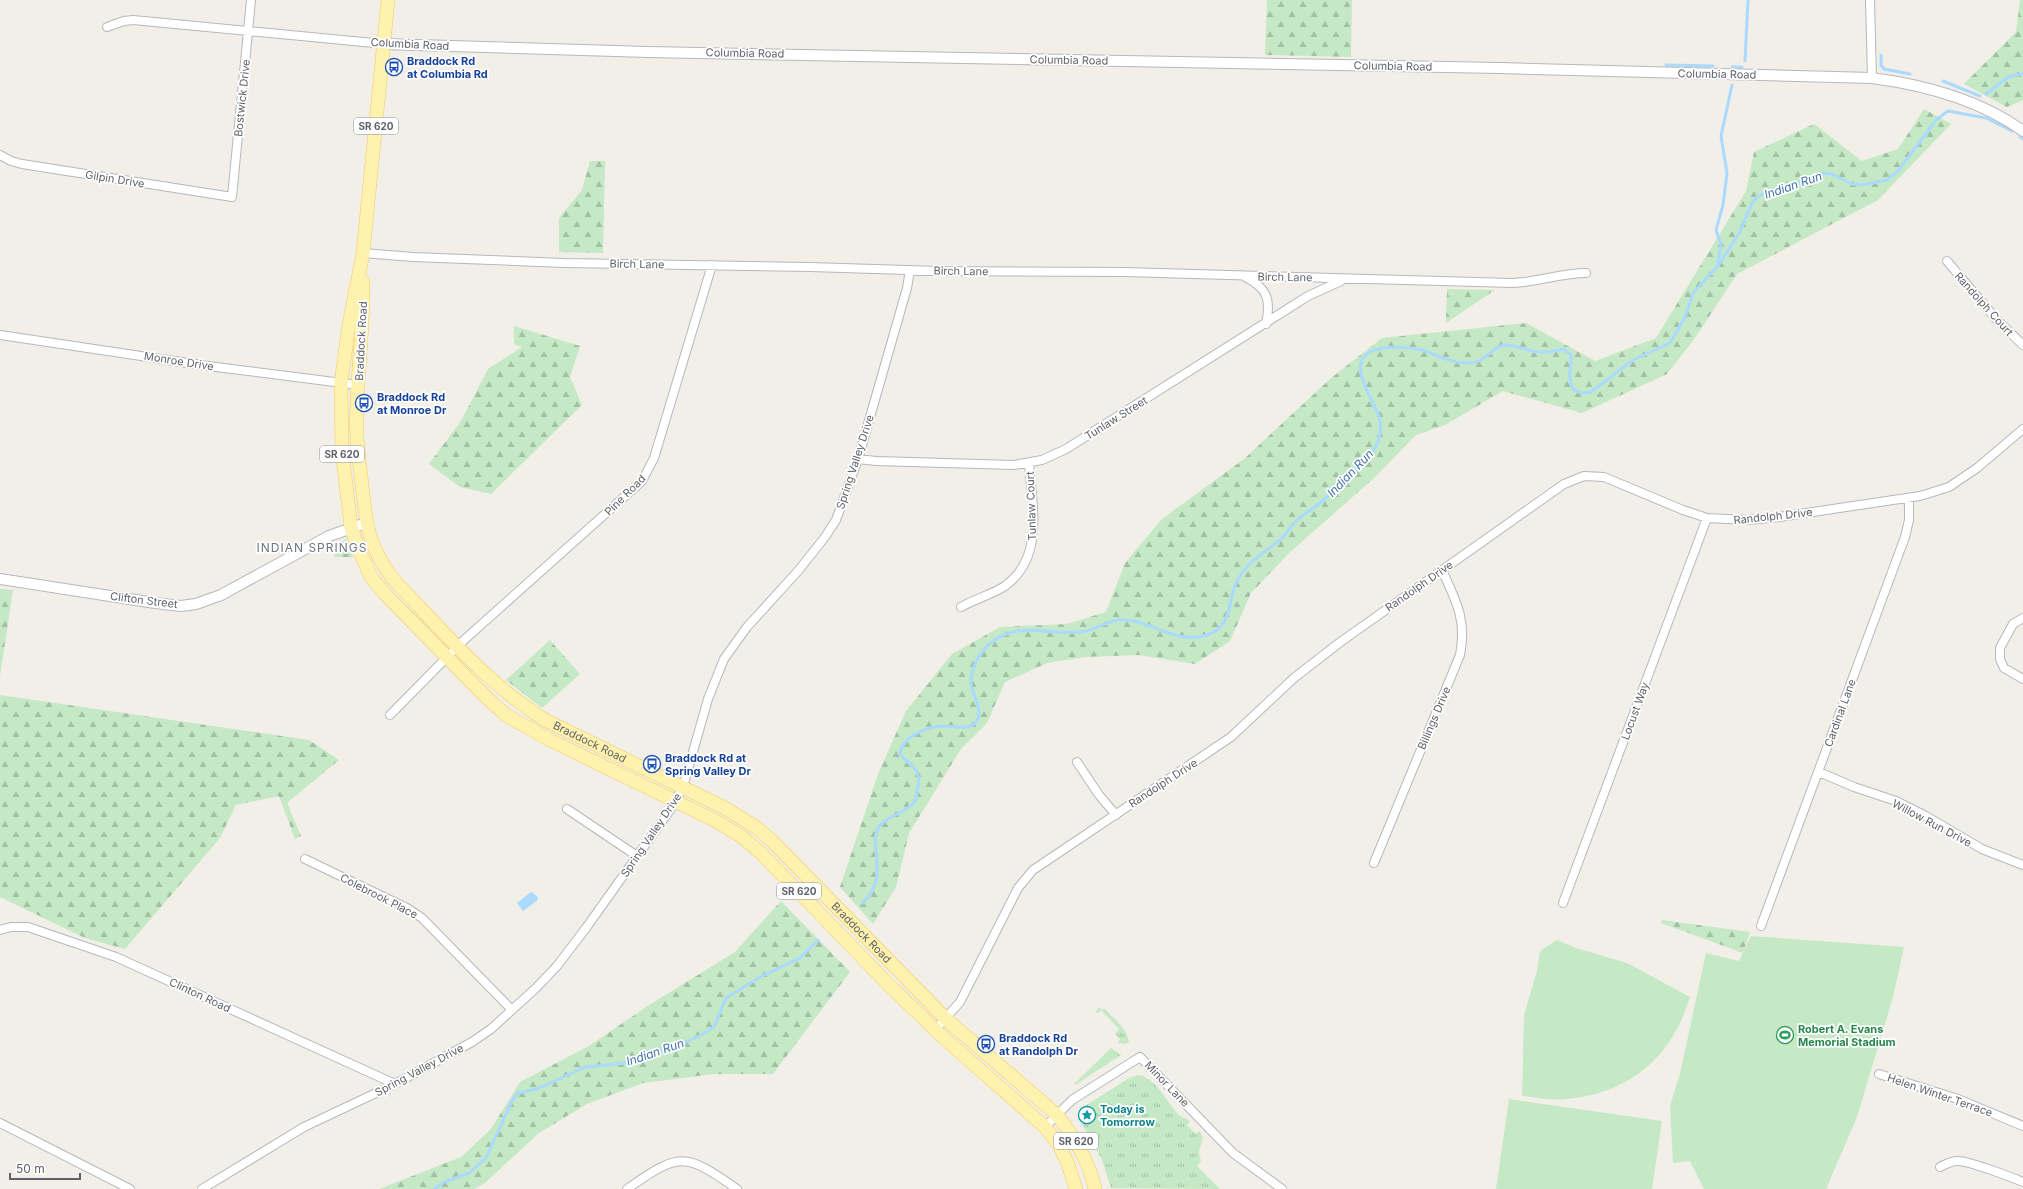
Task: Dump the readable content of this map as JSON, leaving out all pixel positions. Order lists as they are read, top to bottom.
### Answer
{
  "streets": {
    "main road": ["SR 620", "Braddock Road"],
    "street": [
      "Columbia Road",
      "Bostwick Drive",
      "Gilpin Drive",
      "Birch Lane",
      "Randolph Court",
      "Monroe Drive",
      "Tunlaw Street",
      "Spring Valley Drive",
      "Pine Road",
      "Tunlaw Court",
      "Randolph Drive",
      "Clifton Street",
      "Locust Way",
      "Cardinal Lane",
      "Billings Drive",
      "Willow Run Drive",
      "Colebrook Place",
      "Clinton Road",
      "Minor Lane",
      "Helen Winter Terrace"
    ]
  },
  "crossings": [
    ["Columbia Road", "Bostwick Drive"],
    ["Columbia Road", "Braddock Road"],
    ["Bostwick Drive", "Gilpin Drive"],
    ["Birch Lane", "Braddock Road"],
    ["Birch Lane", "Tunlaw Street"],
    ["Birch Lane", "Spring Valley Drive"],
    ["Birch Lane", "Pine Road"],
    ["Braddock Road", "Monroe Drive"],
    ["Braddock Road", "Spring Valley Drive"],
    ["Braddock Road", "Pine Road"],
    ["Braddock Road", "Randolph Drive"],
    ["Braddock Road", "Clifton Street"],
    ["Braddock Road", "Minor Lane"],
    ["Tunlaw Street", "Spring Valley Drive"],
    ["Tunlaw Street", "Tunlaw Court"],
    ["Spring Valley Drive", "Colebrook Place"],
    ["Spring Valley Drive", "Clinton Road"],
    ["Randolph Drive", "Locust Way"],
    ["Randolph Drive", "Cardinal Lane"],
    ["Randolph Drive", "Billings Drive"],
    ["Cardinal Lane", "Willow Run Drive"]
  ],
  "districts": ["INDIAN SPRINGS"],
  "water": ["Indian Run"],
  "places": {
    "bus stop": [
      "Braddock Rd at Columbia Rd",
      "Braddock Rd at Monroe Dr",
      "Braddock Rd at Spring Valley Dr",
      "Braddock Rd at Randolph Dr"
    ],
    "sports": ["Robert A. Evans Memorial Stadium"],
    "place": ["Today is Tomorrow"]
  },
  "scale_bar": "50 m"
}
